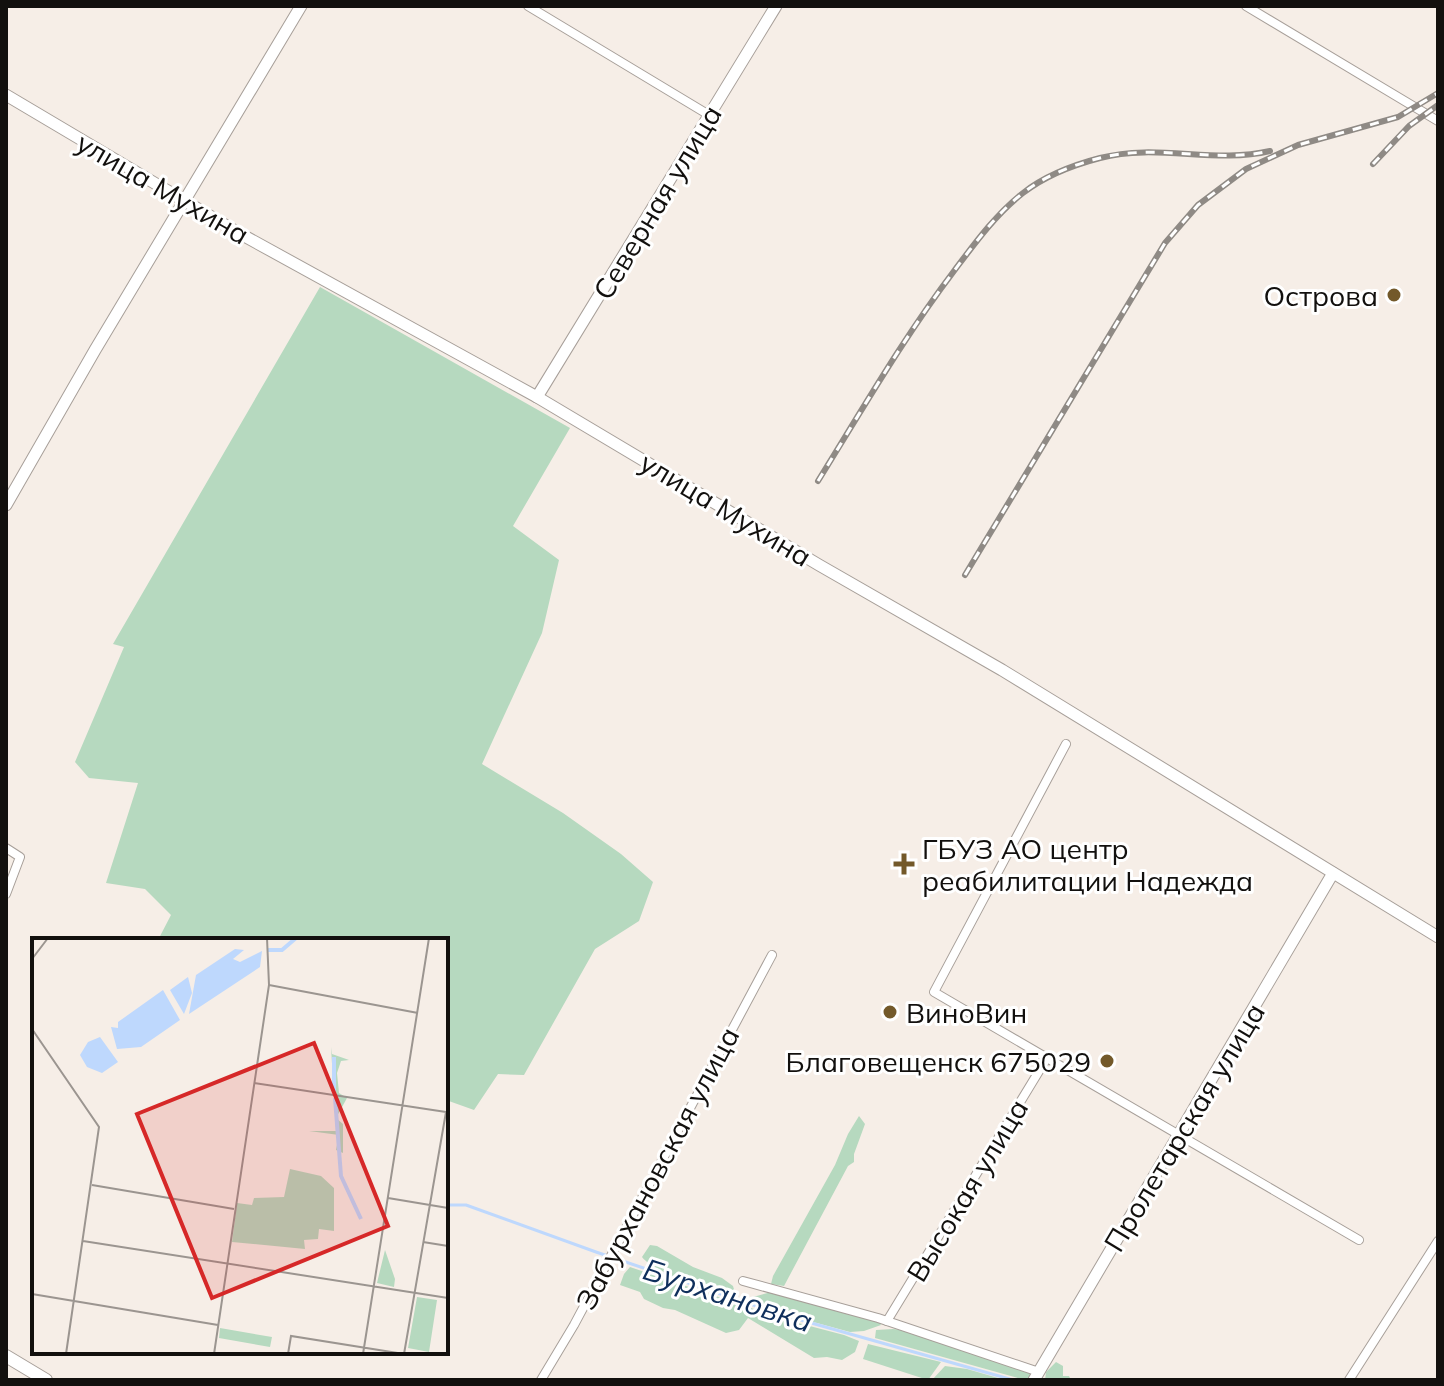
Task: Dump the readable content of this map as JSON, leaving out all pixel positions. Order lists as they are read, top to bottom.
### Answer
{
  "streets": {
    "main road": ["улица Мухина", "Северная улица", "Пролетарская улица"],
    "street": ["Забурхановская улица", "Высокая улица"]
  },
  "crossings": [
    ["улица Мухина", "Северная улица"],
    ["улица Мухина", "Пролетарская улица"]
  ],
  "water": ["Бурхановка"],
  "places": {
    "other": ["Острова", "ВиноВин", "Благовещенск 675029"],
    "health": ["ГБУЗ АО центр реабилитации Надежда"]
  }
}
